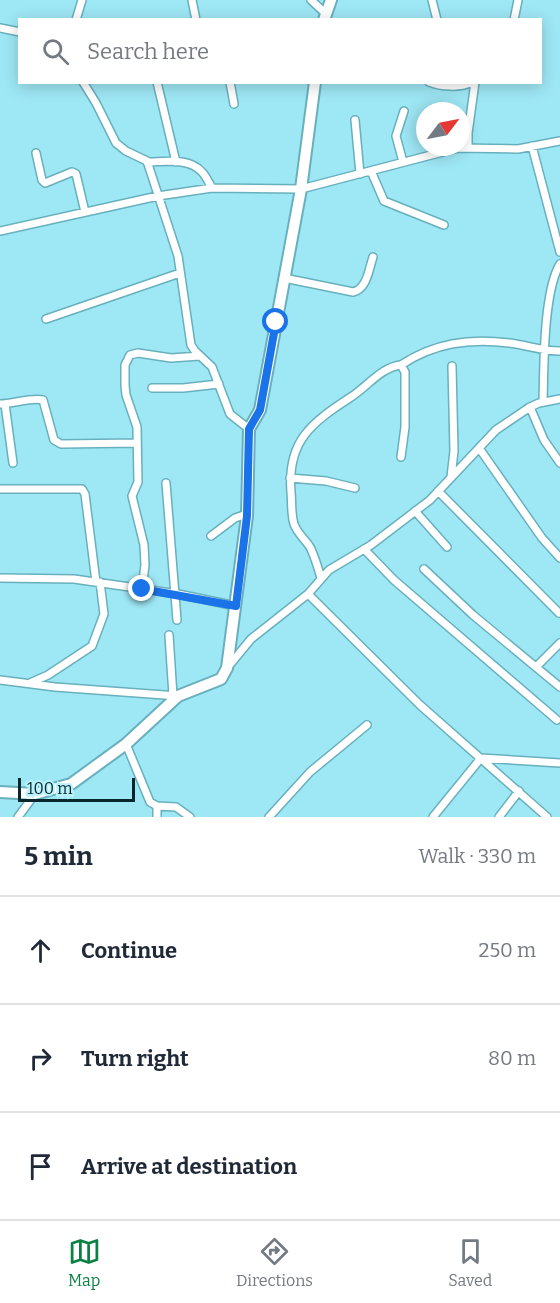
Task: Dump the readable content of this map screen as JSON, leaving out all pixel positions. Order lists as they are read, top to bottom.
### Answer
{
  "scale_bar": "100 m",
  "north": "top right",
  "page": {
    "search": "Search here",
    "scale": "100 m",
    "heading": ["5 min", "Walk · 330 m"],
    "list": [
      ["Continue", "250 m"],
      ["Turn right", "80 m"],
      "Arrive at destination"
    ],
    "nav": ["Map", "Directions", "Saved"]
  }
}
